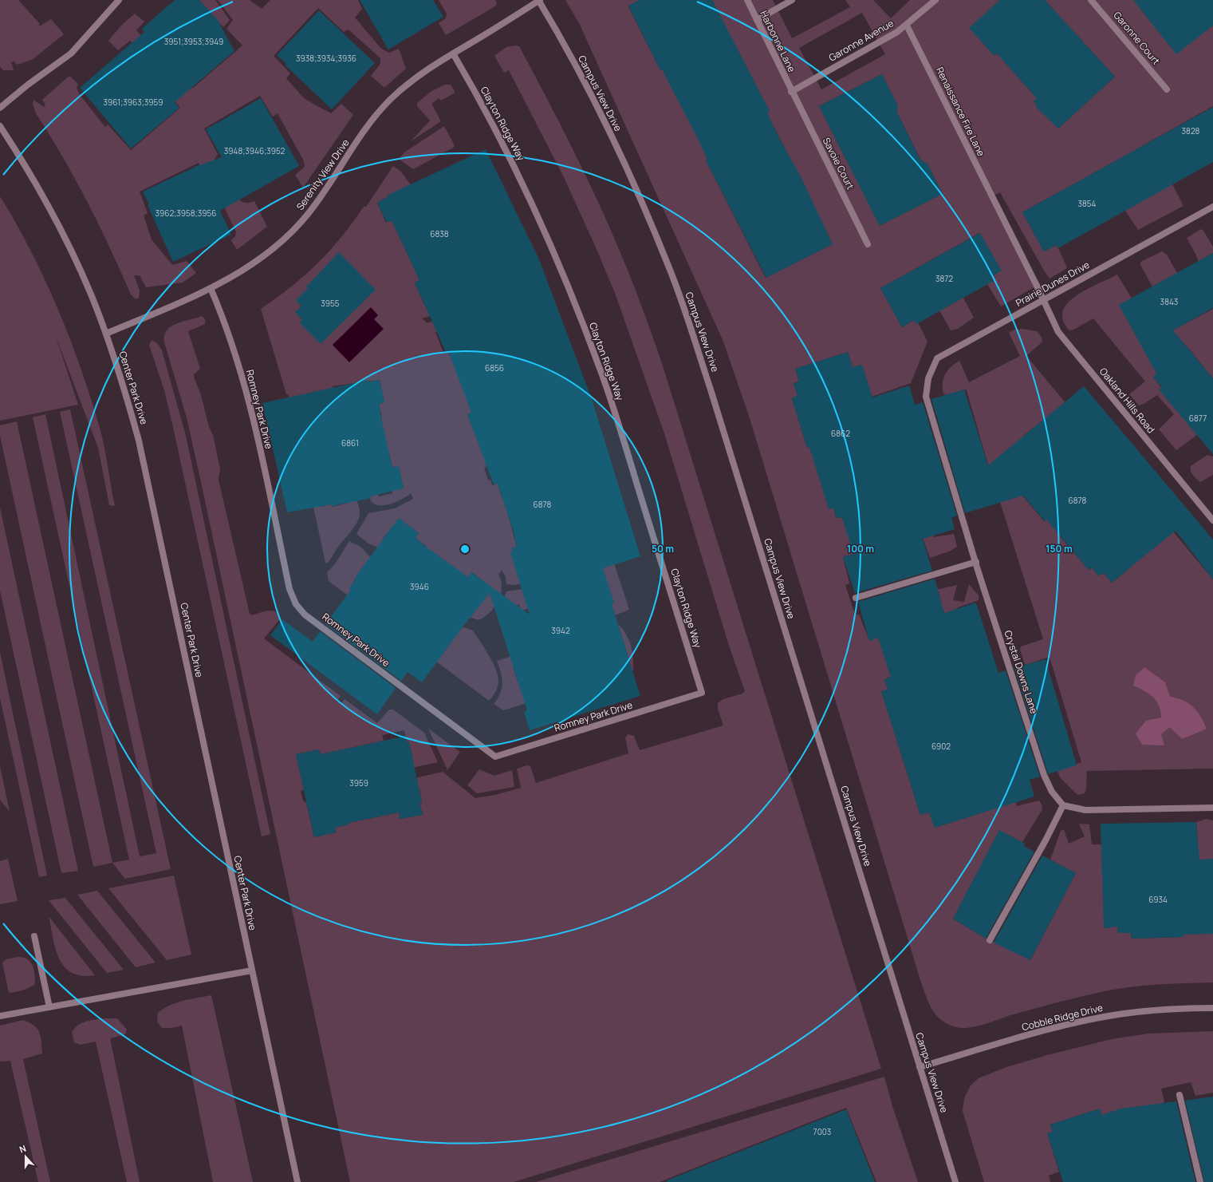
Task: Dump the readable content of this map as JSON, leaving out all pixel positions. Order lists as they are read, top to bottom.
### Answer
{
  "streets": {
    "street": [
      "Garonne Court",
      "Garonne Avenue",
      "Harbonne Lane",
      "Campus View Drive",
      "Renaissance Fire Lane",
      "Clayton Ridge Way",
      "Savoie Court",
      "Serenity View Drive",
      "Prairie Dunes Drive",
      "Center Park Drive",
      "Oakland Hills Road",
      "Romney Park Drive",
      "Crystal Downs Lane",
      "Cobble Ridge Drive"
    ]
  },
  "crossings": [
    ["Garonne Avenue", "Harbonne Lane"],
    ["Garonne Avenue", "Renaissance Fire Lane"],
    ["Garonne Avenue", "Savoie Court"],
    ["Harbonne Lane", "Savoie Court"],
    ["Campus View Drive", "Serenity View Drive"],
    ["Campus View Drive", "Cobble Ridge Drive"],
    ["Renaissance Fire Lane", "Oakland Hills Road"],
    ["Clayton Ridge Way", "Serenity View Drive"],
    ["Clayton Ridge Way", "Romney Park Drive"],
    ["Serenity View Drive", "Center Park Drive"],
    ["Serenity View Drive", "Romney Park Drive"],
    ["Prairie Dunes Drive", "Oakland Hills Road"],
    ["Prairie Dunes Drive", "Crystal Downs Lane"]
  ],
  "house_numbers": [
    "3951;3953;3949",
    "3938;3934;3936",
    "3961;3963;3959",
    "3828",
    "3948;3946;3952",
    "3854",
    "3962;3958;3956",
    "6838",
    "3872",
    "3843",
    "3955",
    "6856",
    "6877",
    "6862",
    "6861",
    "6878",
    "6878",
    "3946",
    "3942",
    "6902",
    "3959",
    "6934",
    "7003"
  ],
  "north": "top",
  "rings": ["50 m", "100 m", "150 m"]
}
